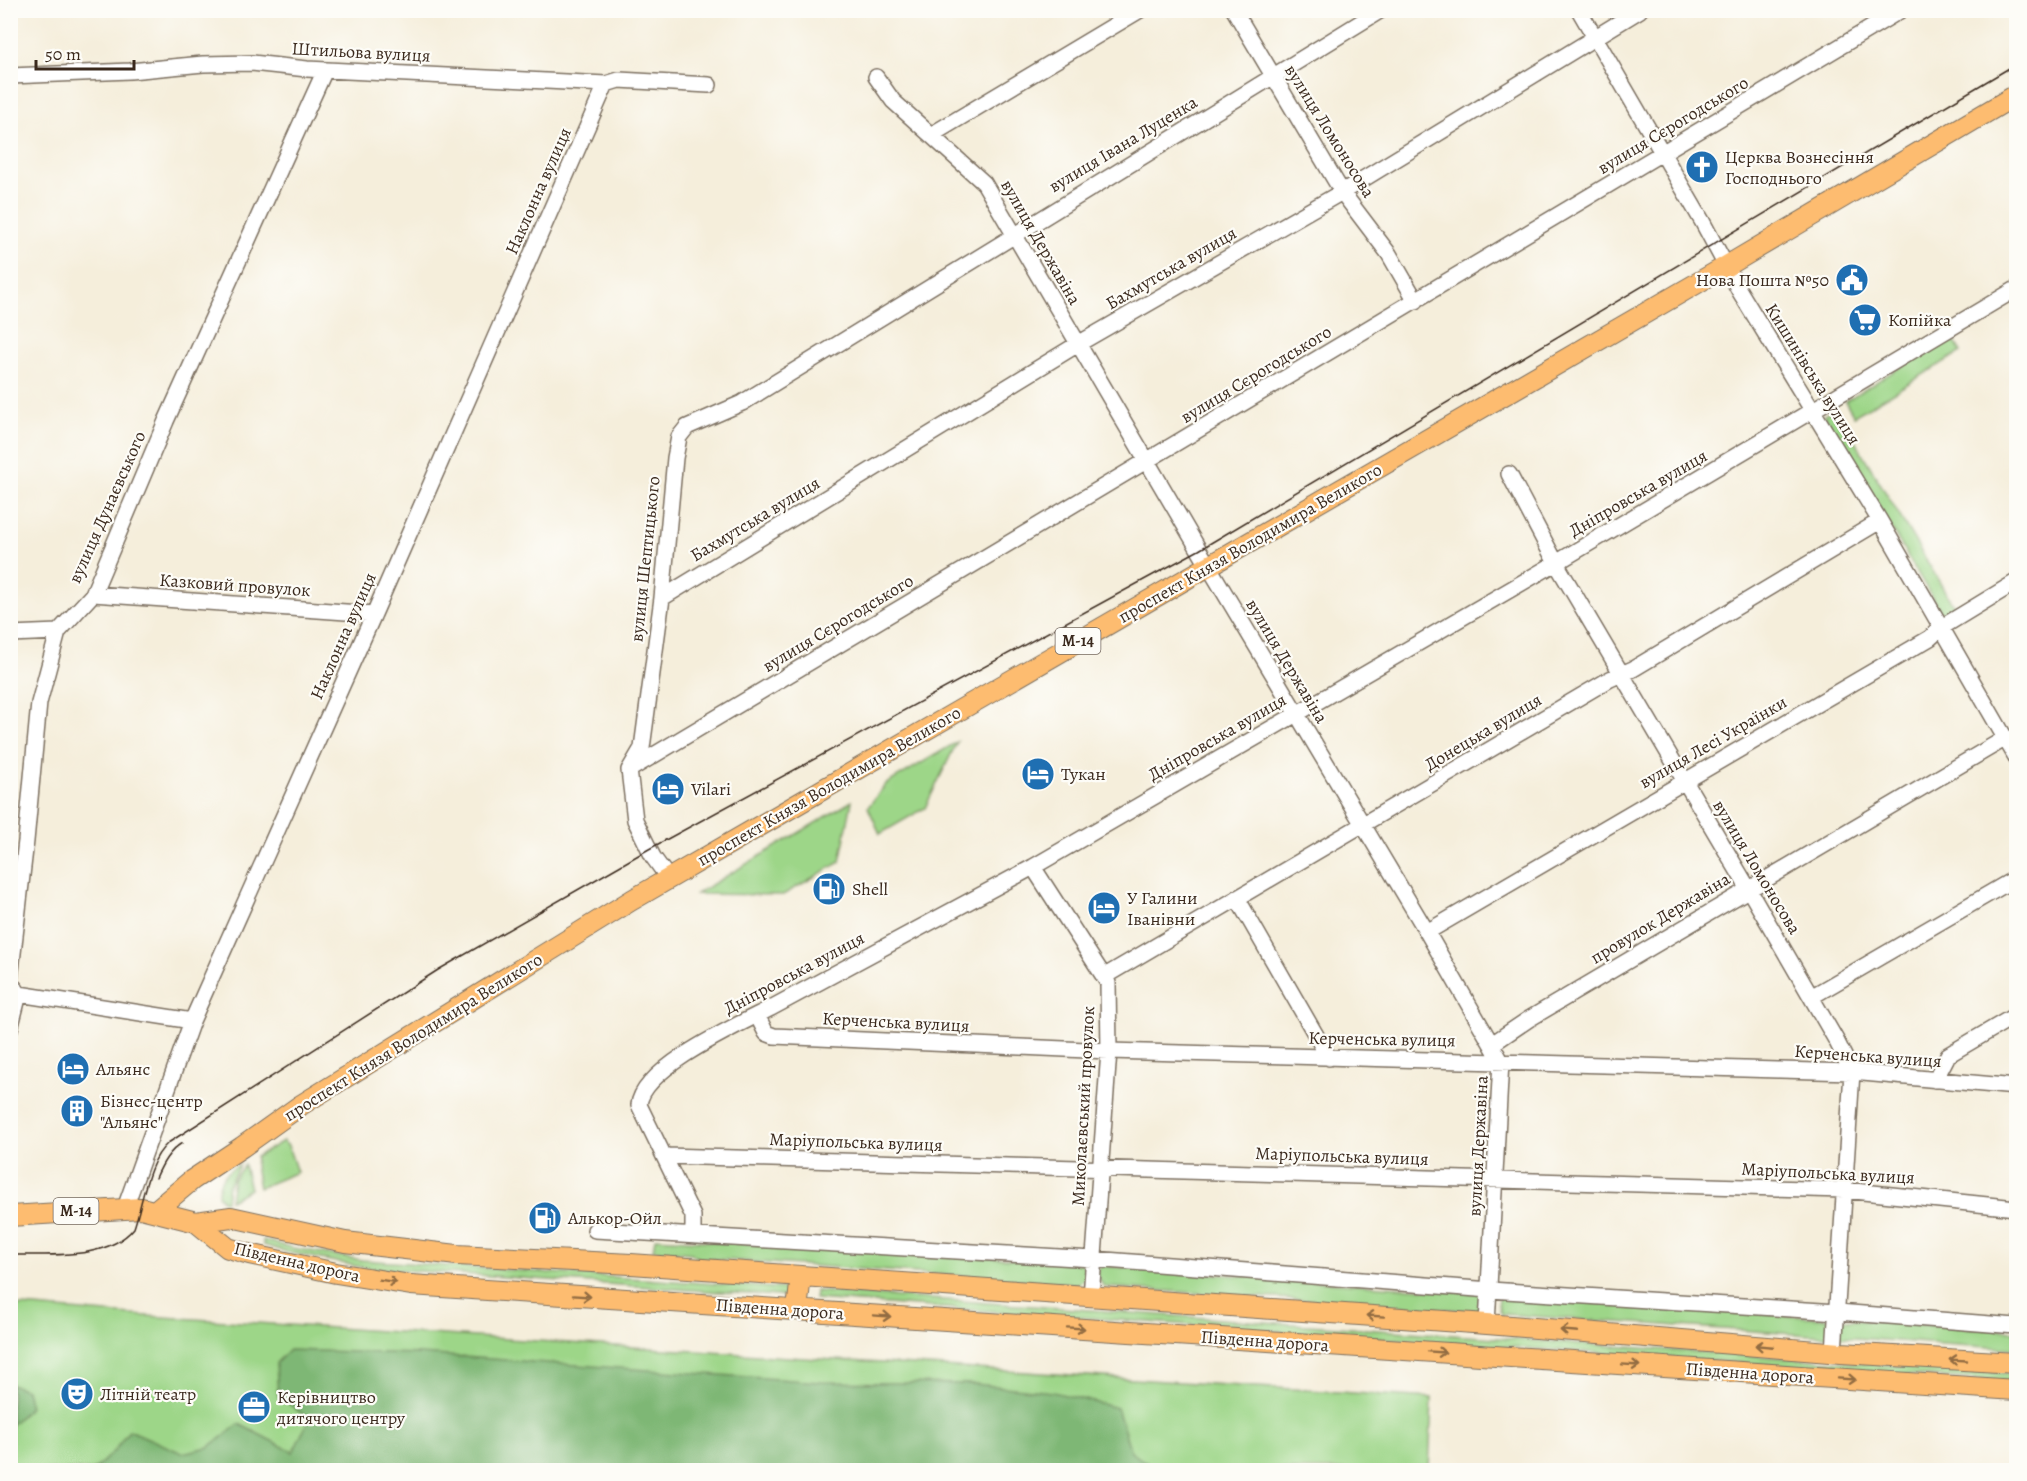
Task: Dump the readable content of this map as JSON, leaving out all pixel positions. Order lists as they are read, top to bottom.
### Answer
{
  "streets": {
    "main road": ["проспект Князя Володимира Великого", "М-14", "Південна дорога"],
    "street": [
      "Штильова вулиця",
      "вулиця Сєрогодського",
      "вулиця Ломоносова",
      "вулиця Івана Луценка",
      "Наклонна вулиця",
      "вулиця Державіна",
      "Бахмутська вулиця",
      "Кишинівська вулиця",
      "Дніпровська вулиця",
      "вулиця Дунаєвського",
      "вулиця Шептицького",
      "Казковий провулок",
      "Донецька вулиця",
      "вулиця Лесі Українки",
      "провулок Державіна",
      "Керченська вулиця",
      "Миколаєвський провулок",
      "Маріупольська вулиця"
    ]
  },
  "crossings": [
    ["Штильова вулиця", "Наклонна вулиця"],
    ["Штильова вулиця", "вулиця Дунаєвського"],
    ["вулиця Сєрогодського", "вулиця Ломоносова"],
    ["вулиця Сєрогодського", "вулиця Державіна"],
    ["вулиця Сєрогодського", "Кишинівська вулиця"],
    ["вулиця Сєрогодського", "вулиця Шептицького"],
    ["вулиця Ломоносова", "вулиця Івана Луценка"],
    ["вулиця Ломоносова", "Бахмутська вулиця"],
    ["вулиця Ломоносова", "Дніпровська вулиця"],
    ["вулиця Ломоносова", "Донецька вулиця"],
    ["вулиця Ломоносова", "вулиця Лесі Українки"],
    ["вулиця Ломоносова", "провулок Державіна"],
    ["вулиця Ломоносова", "Керченська вулиця"],
    ["вулиця Івана Луценка", "вулиця Державіна"],
    ["вулиця Івана Луценка", "вулиця Шептицького"],
    ["Наклонна вулиця", "Казковий провулок"],
    ["Наклонна вулиця", "М-14"],
    ["вулиця Державіна", "Бахмутська вулиця"],
    ["вулиця Державіна", "Дніпровська вулиця"],
    ["вулиця Державіна", "проспект Князя Володимира Великого"],
    ["вулиця Державіна", "Донецька вулиця"],
    ["вулиця Державіна", "вулиця Лесі Українки"],
    ["вулиця Державіна", "провулок Державіна"],
    ["вулиця Державіна", "Керченська вулиця"],
    ["вулиця Державіна", "Маріупольська вулиця"],
    ["вулиця Державіна", "Південна дорога"],
    ["Бахмутська вулиця", "Кишинівська вулиця"],
    ["Бахмутська вулиця", "вулиця Шептицького"],
    ["Кишинівська вулиця", "Дніпровська вулиця"],
    ["Кишинівська вулиця", "проспект Князя Володимира Великого"],
    ["Кишинівська вулиця", "Донецька вулиця"],
    ["Кишинівська вулиця", "вулиця Лесі Українки"],
    ["Кишинівська вулиця", "провулок Державіна"],
    ["Дніпровська вулиця", "Керченська вулиця"],
    ["Дніпровська вулиця", "Миколаєвський провулок"],
    ["Дніпровська вулиця", "Маріупольська вулиця"],
    ["вулиця Дунаєвського", "Казковий провулок"],
    ["проспект Князя Володимира Великого", "М-14"],
    ["М-14", "Південна дорога"],
    ["Донецька вулиця", "Миколаєвський провулок"],
    ["Керченська вулиця", "Миколаєвський провулок"],
    ["Миколаєвський провулок", "Маріупольська вулиця"],
    ["Миколаєвський провулок", "Південна дорога"]
  ],
  "places": {
    "church": ["Церква Вознесіння Господнього"],
    "public building": ["Нова Пошта №50"],
    "supermarket": ["Копійка"],
    "hotel": [
      "Тукан",
      "Vilari",
      "У Галини Іванівни",
      "Альянс"
    ],
    "fuel station": ["Shell", "Алькор-Ойл"],
    "building": ["Бізнес-центр \"Альянс\""],
    "theatre": ["Літній театр"],
    "office": ["Керівництво дитячого центру"]
  },
  "scale_bar": "50 m"
}
